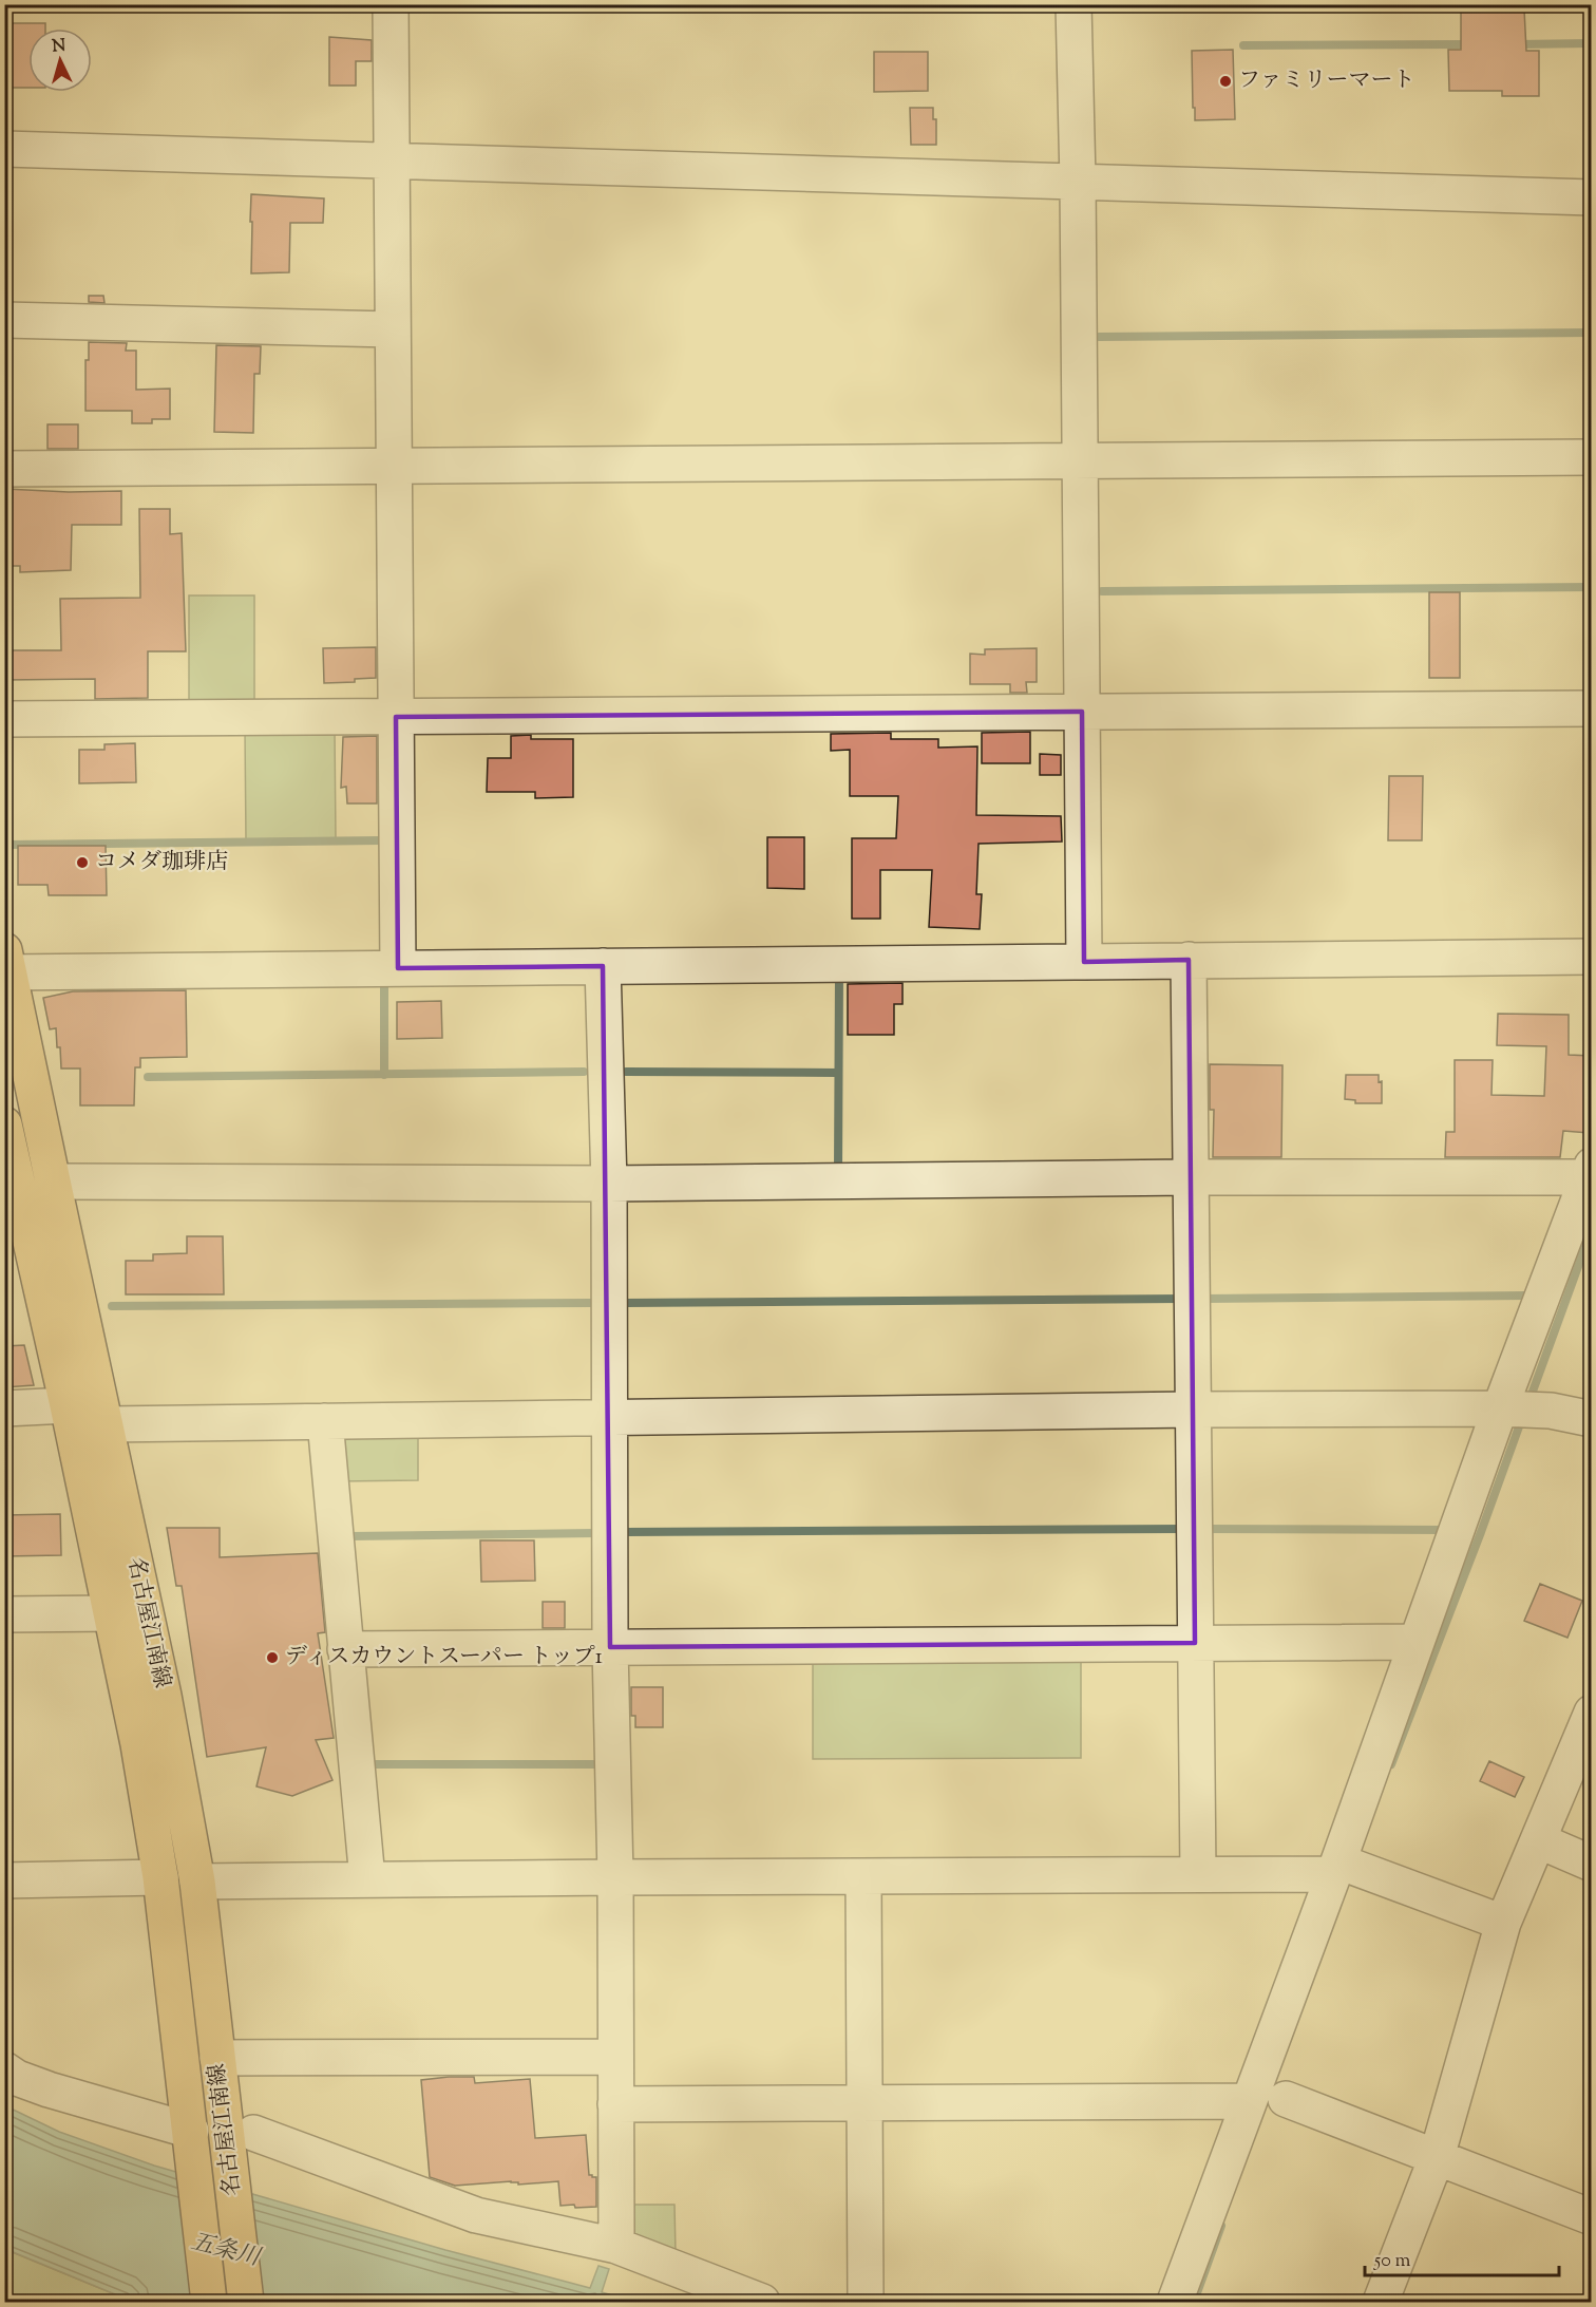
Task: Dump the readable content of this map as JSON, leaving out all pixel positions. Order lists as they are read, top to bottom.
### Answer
{
  "streets": {
    "main road": ["名古屋江南線"]
  },
  "water": ["五条川"],
  "places": ["ファミリーマート", "コメダ珈琲店", "ディスカウントスーパー トップ1"],
  "scale_bar": "50 m",
  "north": "top"
}
